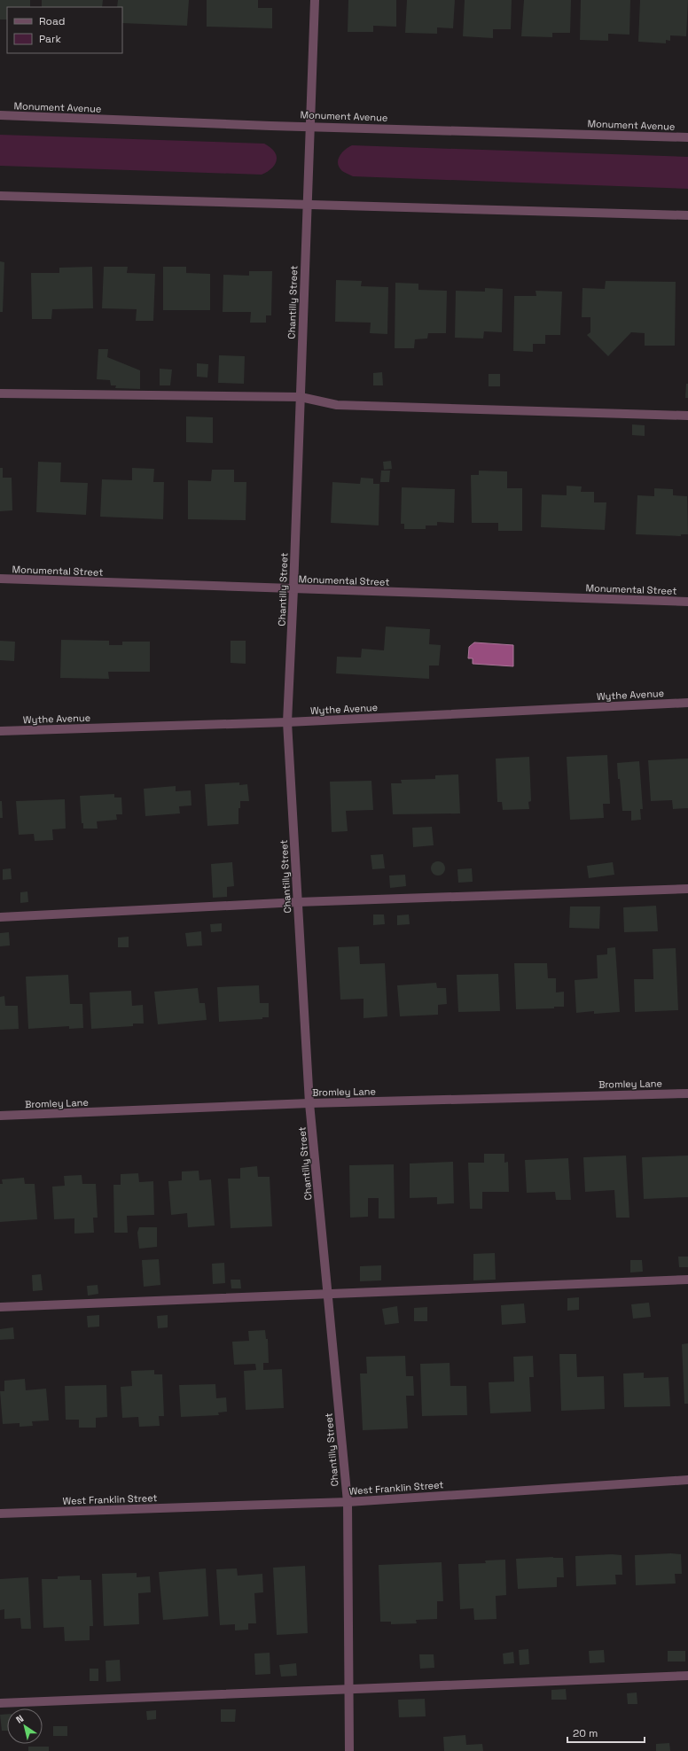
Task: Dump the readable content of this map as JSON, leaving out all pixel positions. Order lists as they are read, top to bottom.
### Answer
{
  "streets": {
    "street": [
      "Monument Avenue",
      "Chantilly Street",
      "Monumental Street",
      "Wythe Avenue",
      "Bromley Lane",
      "West Franklin Street"
    ]
  },
  "crossings": [
    ["Monument Avenue", "Chantilly Street"],
    ["Chantilly Street", "Monumental Street"],
    ["Chantilly Street", "Wythe Avenue"],
    ["Chantilly Street", "Bromley Lane"],
    ["Chantilly Street", "West Franklin Street"]
  ],
  "legend": ["Road", "Park"],
  "scale_bar": "20 m",
  "north": "top left"
}
